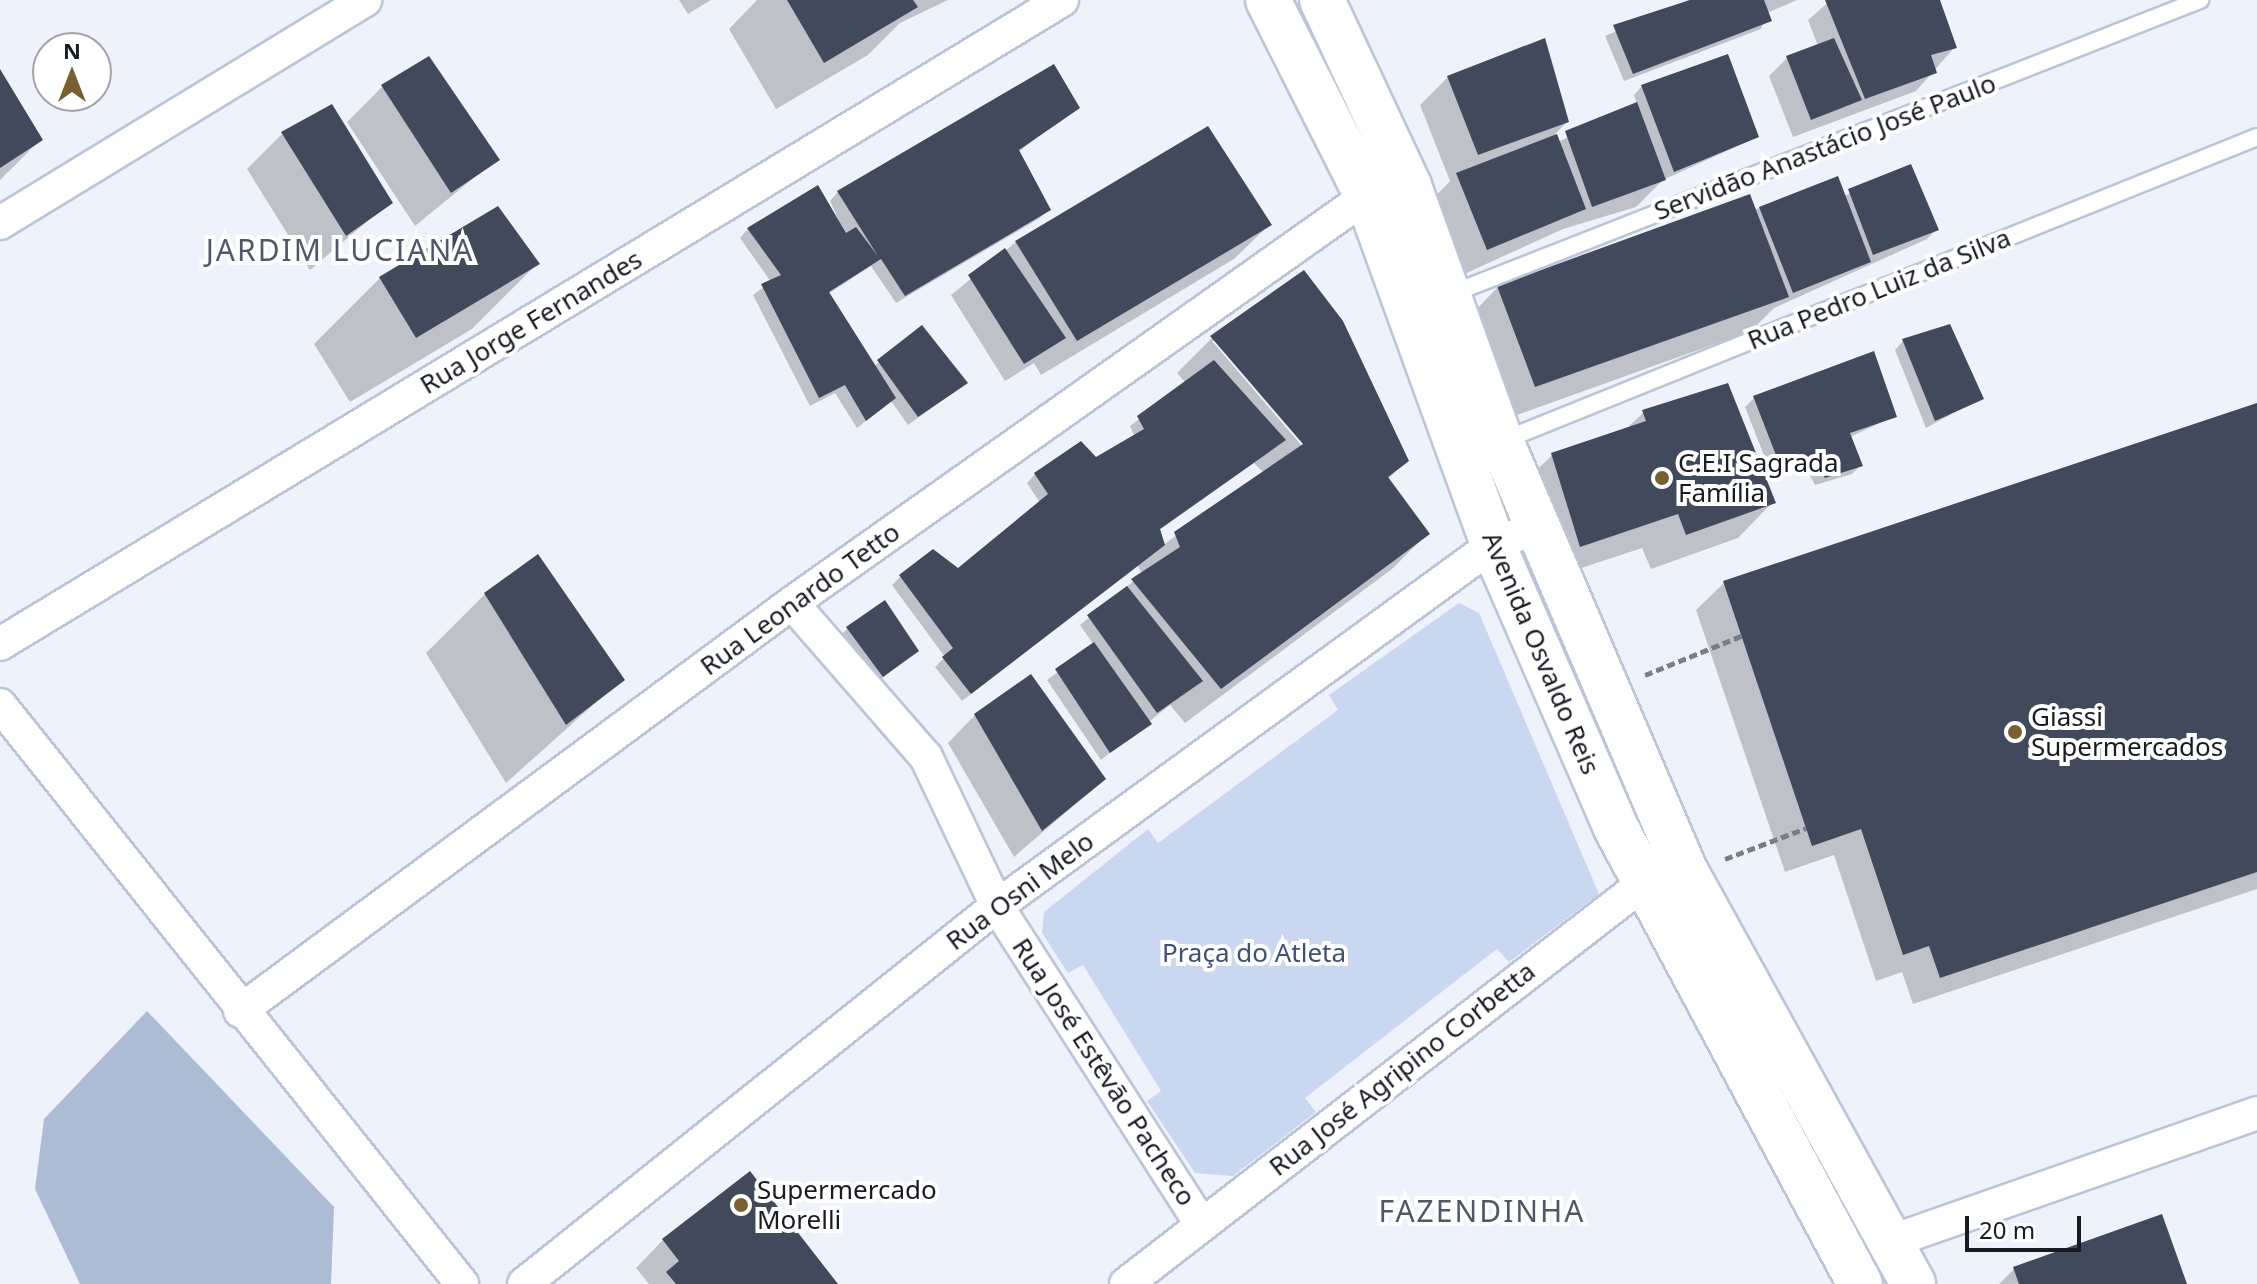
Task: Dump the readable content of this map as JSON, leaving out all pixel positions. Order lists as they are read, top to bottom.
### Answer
{
  "streets": {
    "main road": ["Avenida Osvaldo Reis"],
    "street": [
      "Rua Jorge Fernandes",
      "Rua Leonardo Tetto",
      "Rua Osni Melo",
      "Rua José Agripino Corbetta",
      "Rua José Estêvão Pacheco"
    ],
    "lane": ["Servidão Anastácio José Paulo", "Rua Pedro Luiz da Silva"]
  },
  "crossings": [
    ["Servidão Anastácio José Paulo", "Avenida Osvaldo Reis"],
    ["Rua Pedro Luiz da Silva", "Avenida Osvaldo Reis"],
    ["Rua Leonardo Tetto", "Avenida Osvaldo Reis"],
    ["Rua Leonardo Tetto", "Rua José Estêvão Pacheco"],
    ["Avenida Osvaldo Reis", "Rua Osni Melo"],
    ["Avenida Osvaldo Reis", "Rua José Agripino Corbetta"],
    ["Rua Osni Melo", "Rua José Estêvão Pacheco"],
    ["Rua José Agripino Corbetta", "Rua José Estêvão Pacheco"]
  ],
  "districts": ["JARDIM LUCIANA", "FAZENDINHA"],
  "parks": ["Praça do Atleta"],
  "places": ["C.E.I Sagrada Família", "Giassi Supermercados", "Supermercado Morelli"],
  "scale_bar": "20 m",
  "north": "top"
}
